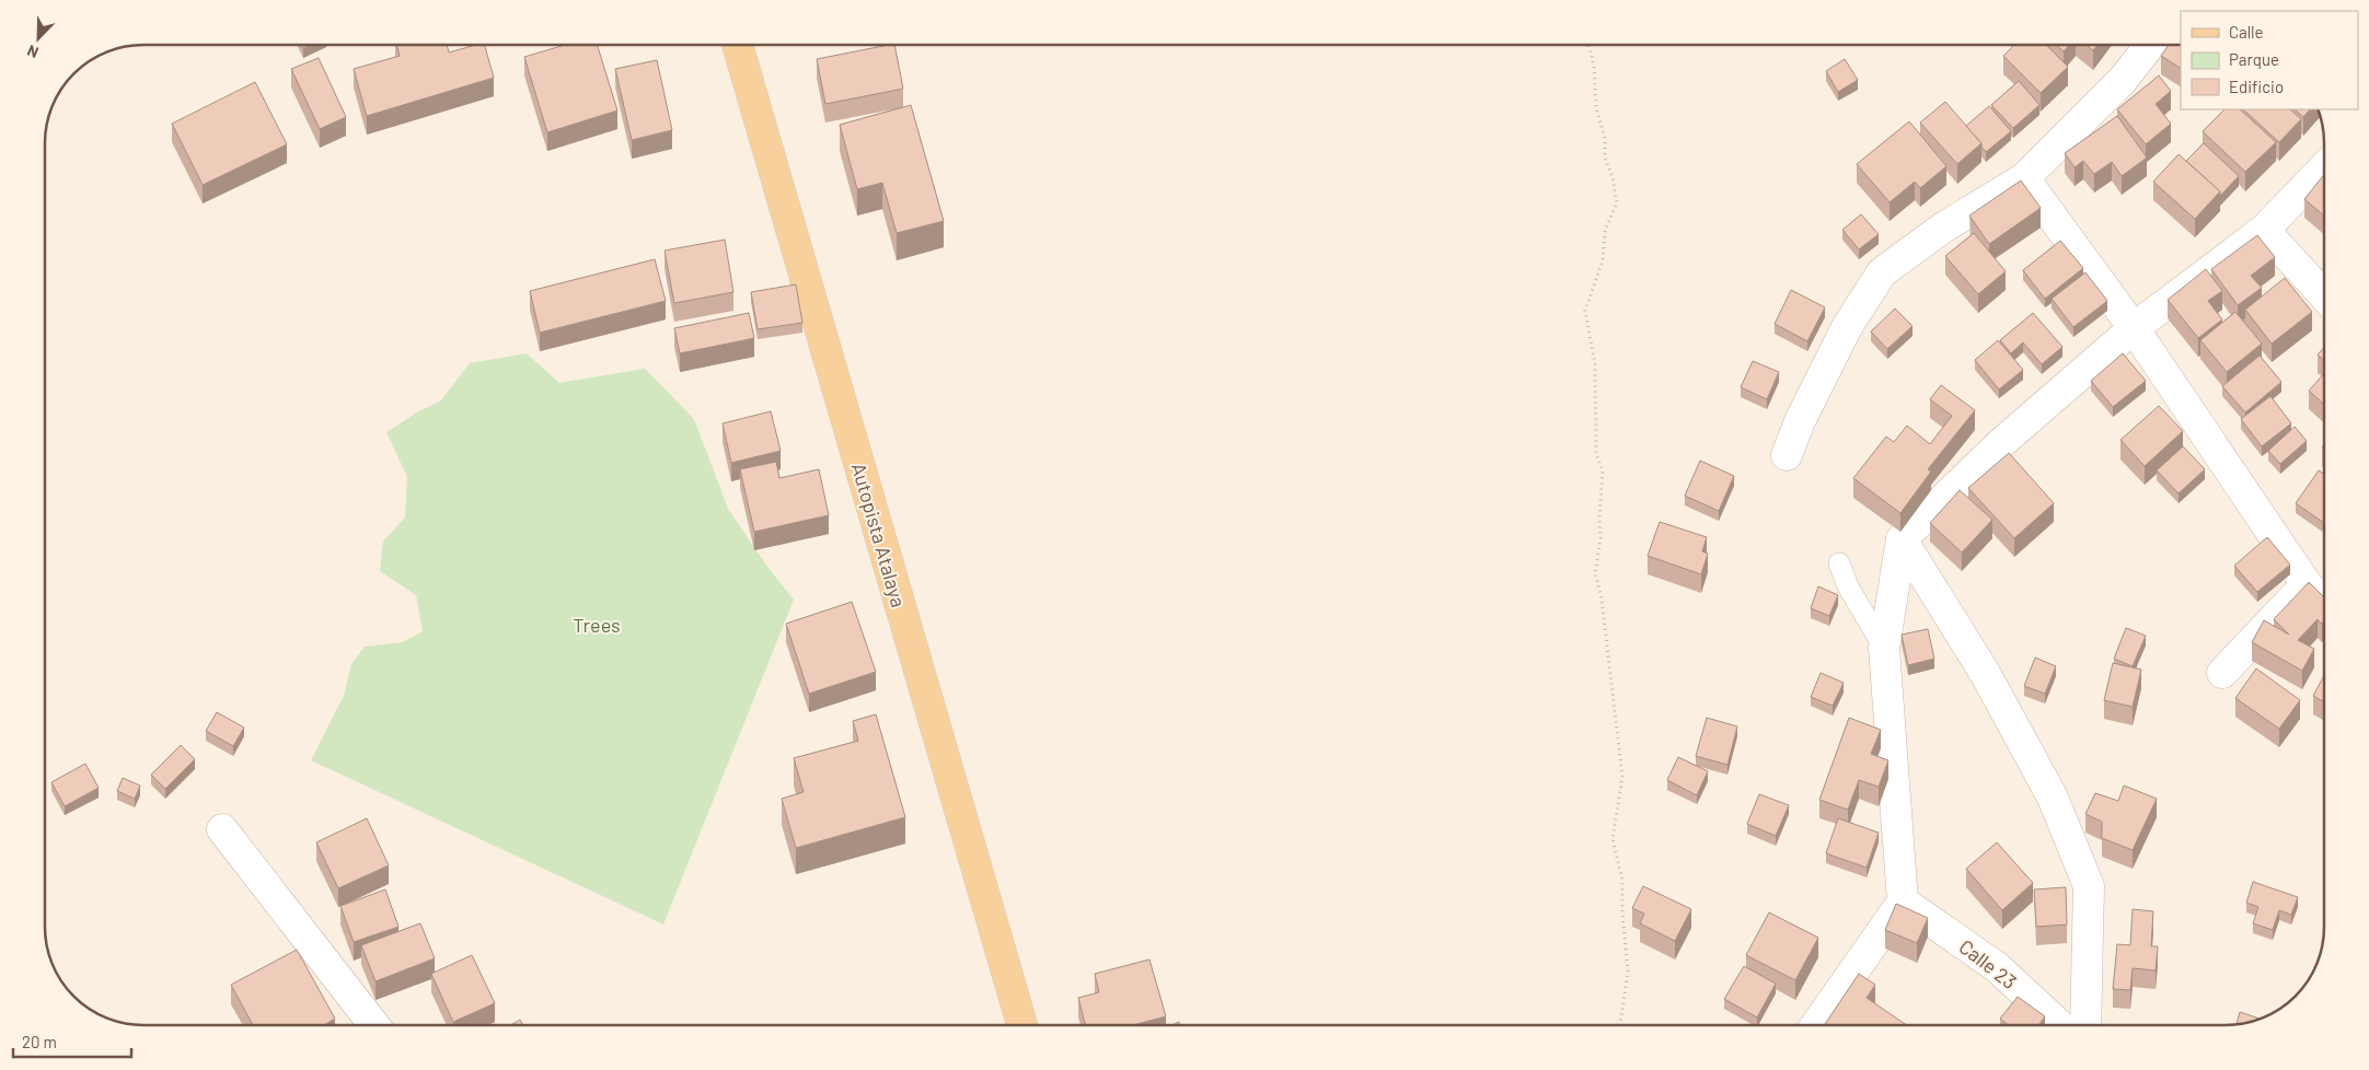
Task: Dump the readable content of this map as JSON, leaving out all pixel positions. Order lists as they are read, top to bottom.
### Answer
{
  "streets": {
    "main road": ["Autopista Atalaya"],
    "street": ["Calle 23"]
  },
  "parks": ["Trees"],
  "legend": ["Calle", "Parque", "Edificio"],
  "scale_bar": "20 m",
  "north": "bottom left"
}
